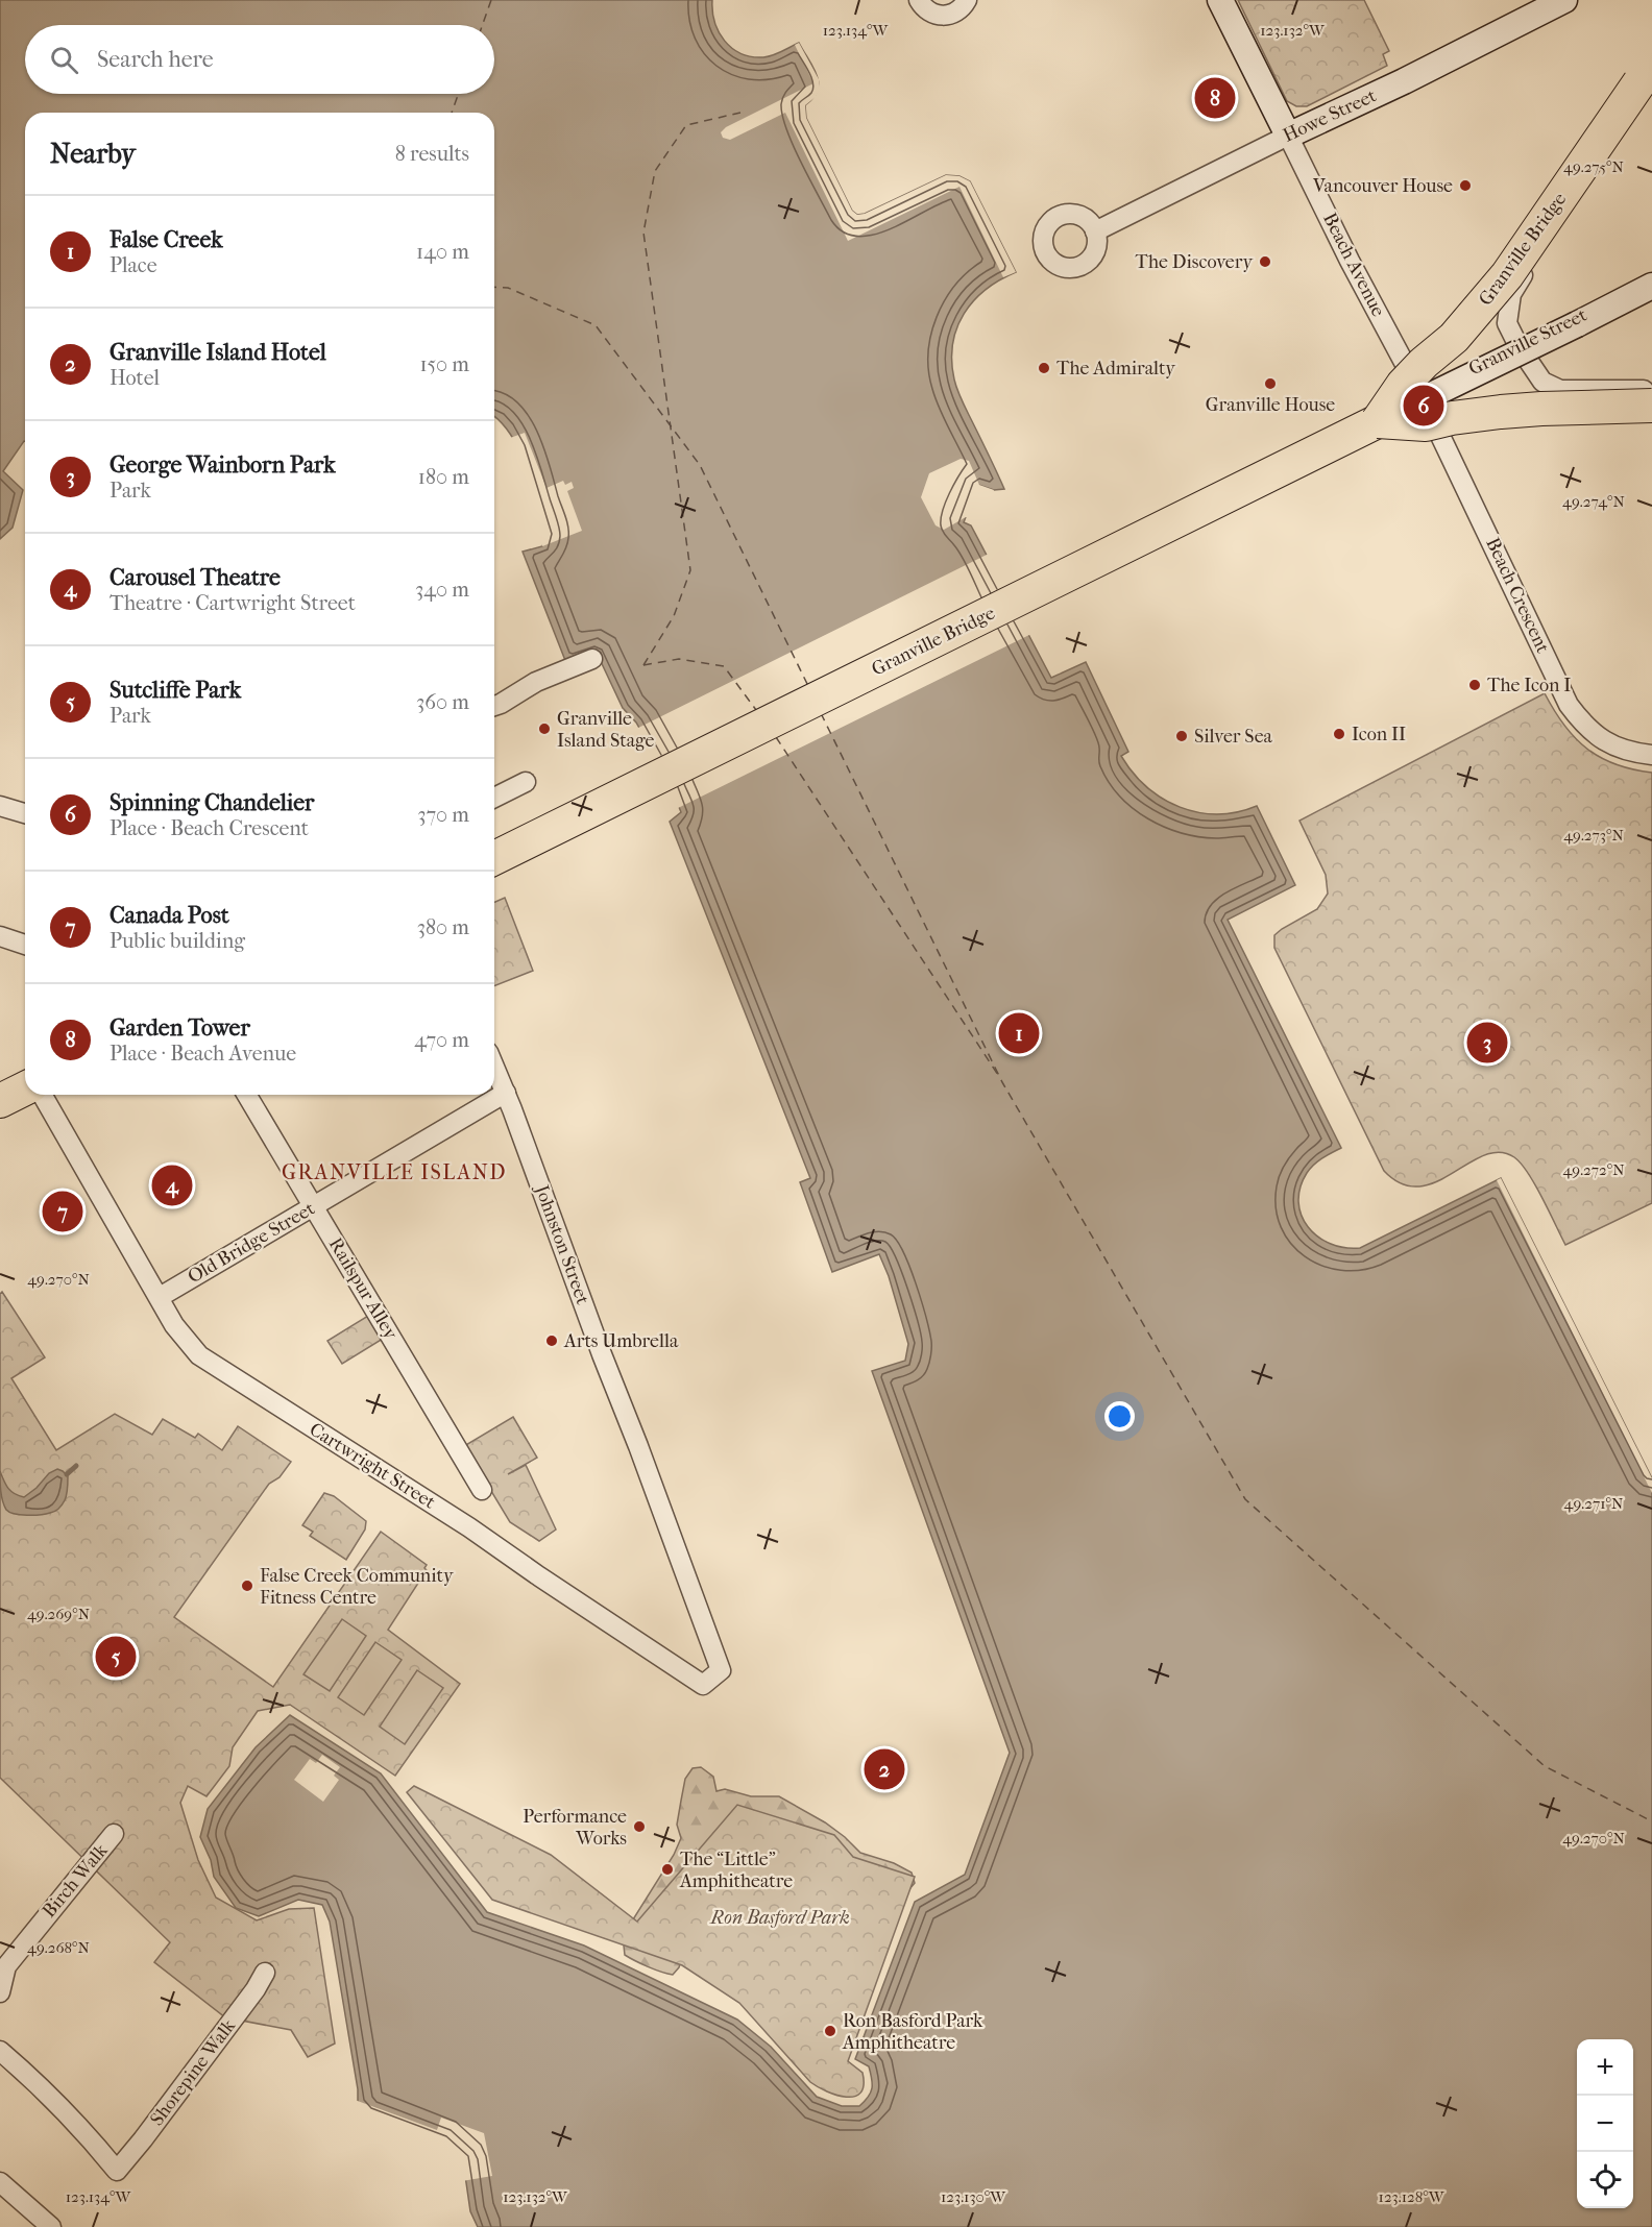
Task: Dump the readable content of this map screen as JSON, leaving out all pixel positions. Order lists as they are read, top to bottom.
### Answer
{
  "streets": {
    "highway": ["Granville Bridge"],
    "street": [
      "Howe Street",
      "Beach Avenue",
      "Granville Street",
      "Beach Crescent",
      "Old Bridge Street",
      "Johnston Street",
      "Railspur Alley",
      "Cartwright Street",
      "Birch Walk",
      "Shorepine Walk"
    ]
  },
  "crossings": [
    ["Howe Street", "Beach Avenue"],
    ["Beach Avenue", "Granville Street"],
    ["Beach Avenue", "Beach Crescent"],
    ["Granville Street", "Beach Crescent"],
    ["Old Bridge Street", "Johnston Street"],
    ["Old Bridge Street", "Railspur Alley"],
    ["Old Bridge Street", "Cartwright Street"],
    ["Johnston Street", "Cartwright Street"]
  ],
  "districts": ["GRANVILLE ISLAND"],
  "parks": ["Ron Basford Park"],
  "places": [
    "Vancouver House",
    "The Discovery",
    "The Admiralty",
    "Granville House",
    "The Icon I",
    "Granville Island Stage",
    "Icon II",
    "Silver Sea",
    "Arts Umbrella",
    "False Creek Community Fitness Centre",
    "Performance Works",
    "The “Little” Amphitheatre",
    "Ron Basford Park Amphitheatre"
  ],
  "page": {
    "search": "Search here",
    "pins": [
      "8",
      "6",
      "1",
      "3",
      "4",
      "7",
      "5",
      "2"
    ],
    "heading": ["Nearby", "8 results"],
    "list": [
      {
        "mark": "1",
        "name": "False Creek",
        "note": "Place",
        "value": "140 m"
      },
      {
        "mark": "2",
        "name": "Granville Island Hotel",
        "note": "Hotel",
        "value": "150 m"
      },
      {
        "mark": "3",
        "name": "George Wainborn Park",
        "note": "Park",
        "value": "180 m"
      },
      {
        "mark": "4",
        "name": "Carousel Theatre",
        "note": "Theatre · Cartwright Street",
        "value": "340 m"
      },
      {
        "mark": "5",
        "name": "Sutcliffe Park",
        "note": "Park",
        "value": "360 m"
      },
      {
        "mark": "6",
        "name": "Spinning Chandelier",
        "note": "Place · Beach Crescent",
        "value": "370 m"
      },
      {
        "mark": "7",
        "name": "Canada Post",
        "note": "Public building",
        "value": "380 m"
      },
      {
        "mark": "8",
        "name": "Garden Tower",
        "note": "Place · Beach Avenue",
        "value": "470 m"
      }
    ],
    "map_buttons": ["+", "−"]
  },
  "coordinates": [
    "123.134°W",
    "123.132°W",
    "49.275°N",
    "49.274°N",
    "49.273°N",
    "49.272°N",
    "49.270°N",
    "49.271°N",
    "49.269°N",
    "49.268°N",
    "123.130°W",
    "123.128°W"
  ]
}
